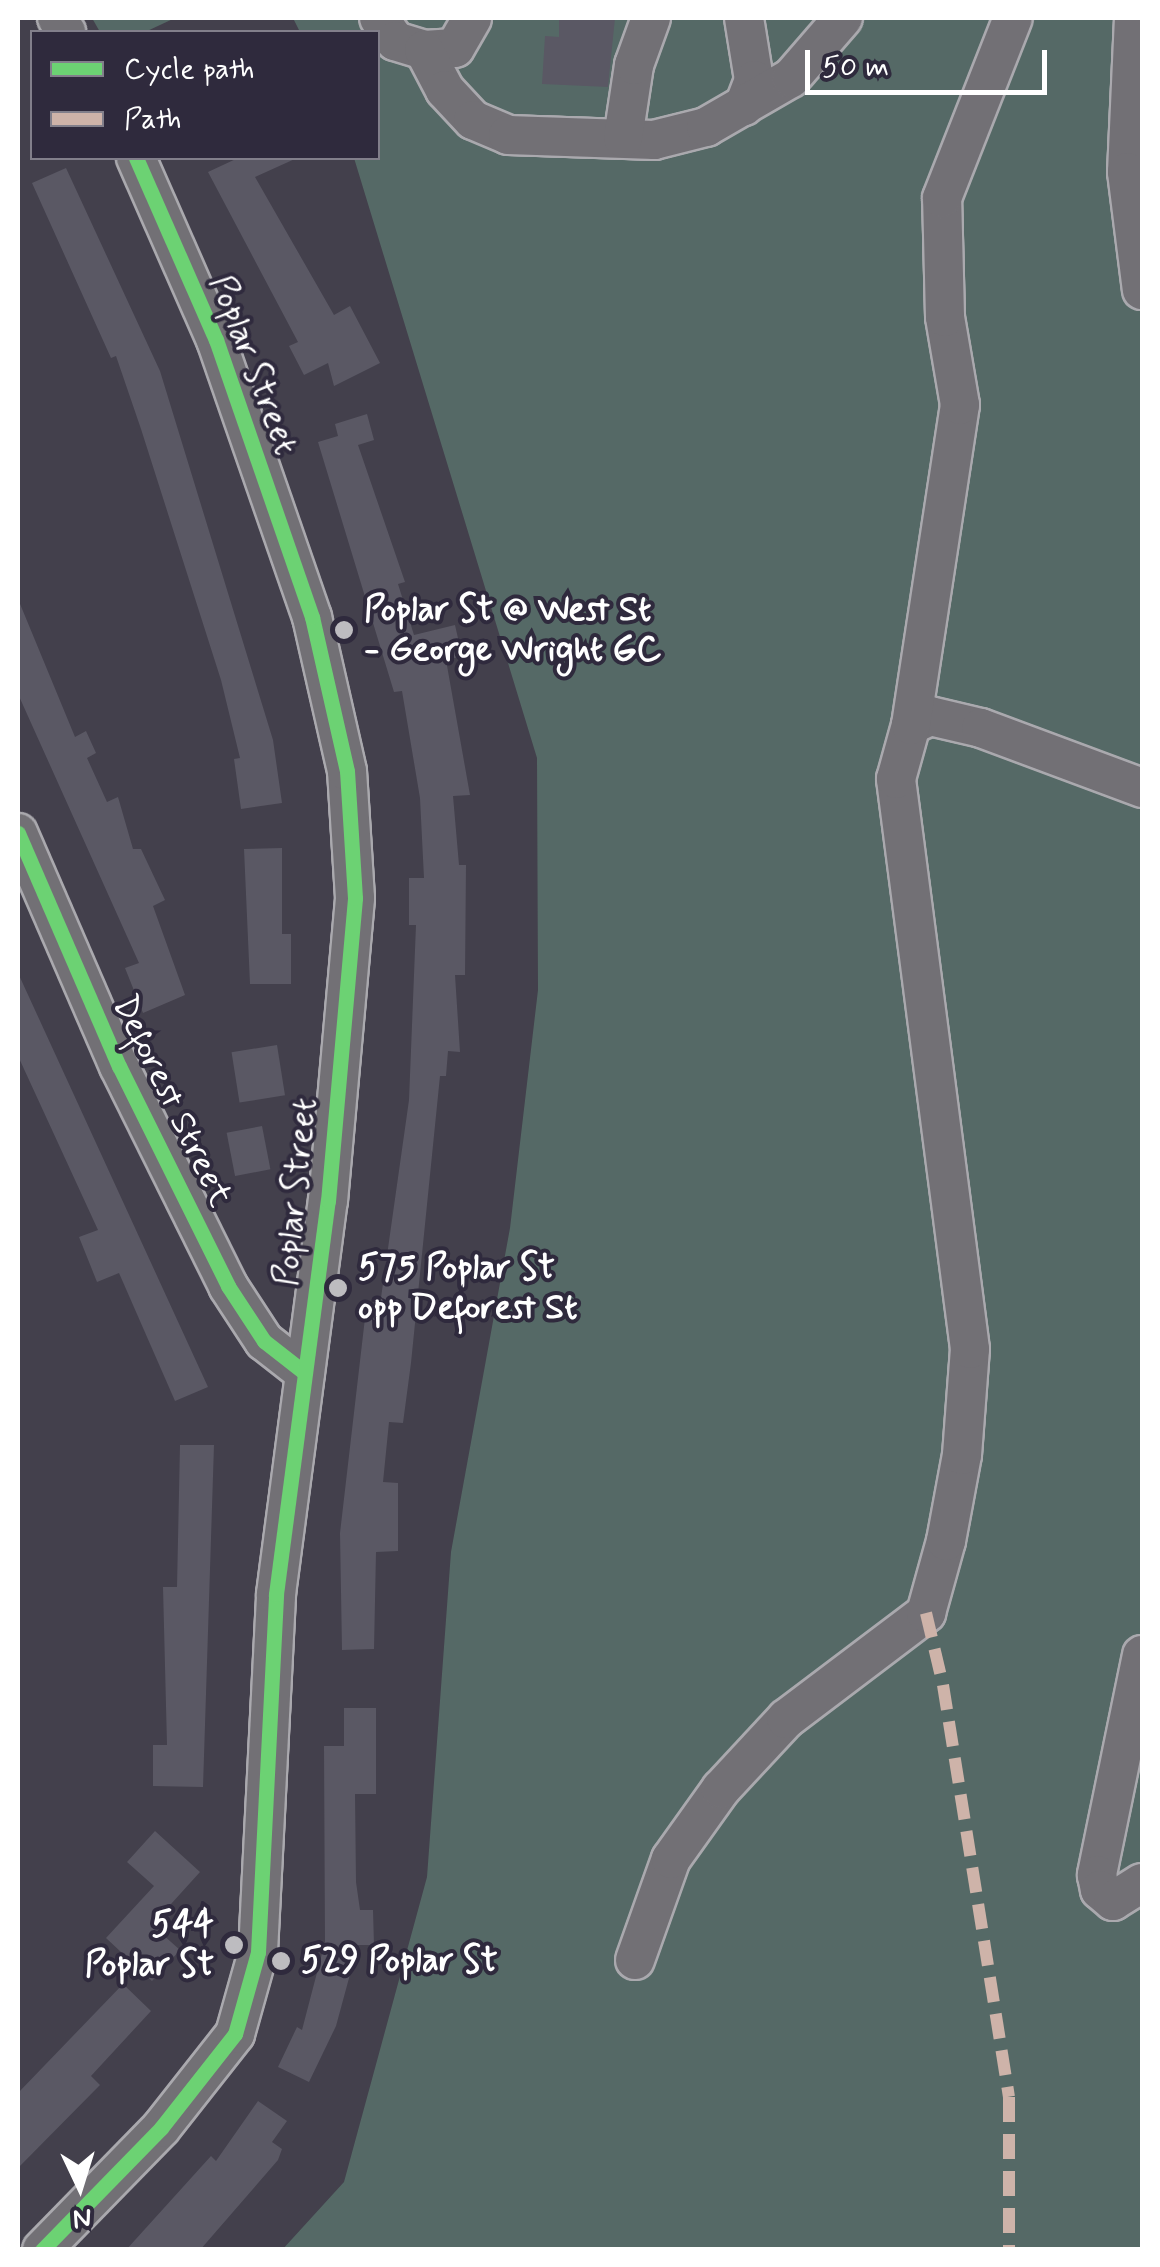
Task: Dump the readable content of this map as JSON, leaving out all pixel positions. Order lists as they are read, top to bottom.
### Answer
{
  "streets": {
    "street": ["Poplar Street", "Deforest Street"]
  },
  "crossings": [
    ["Poplar Street", "Deforest Street"]
  ],
  "places": [
    "Poplar St @ West St - George Wright GC",
    "575 Poplar St opp Deforest St",
    "544 Poplar St",
    "529 Poplar St"
  ],
  "legend": ["Cycle path", "Path"],
  "scale_bar": "50 m",
  "north": "bottom"
}
